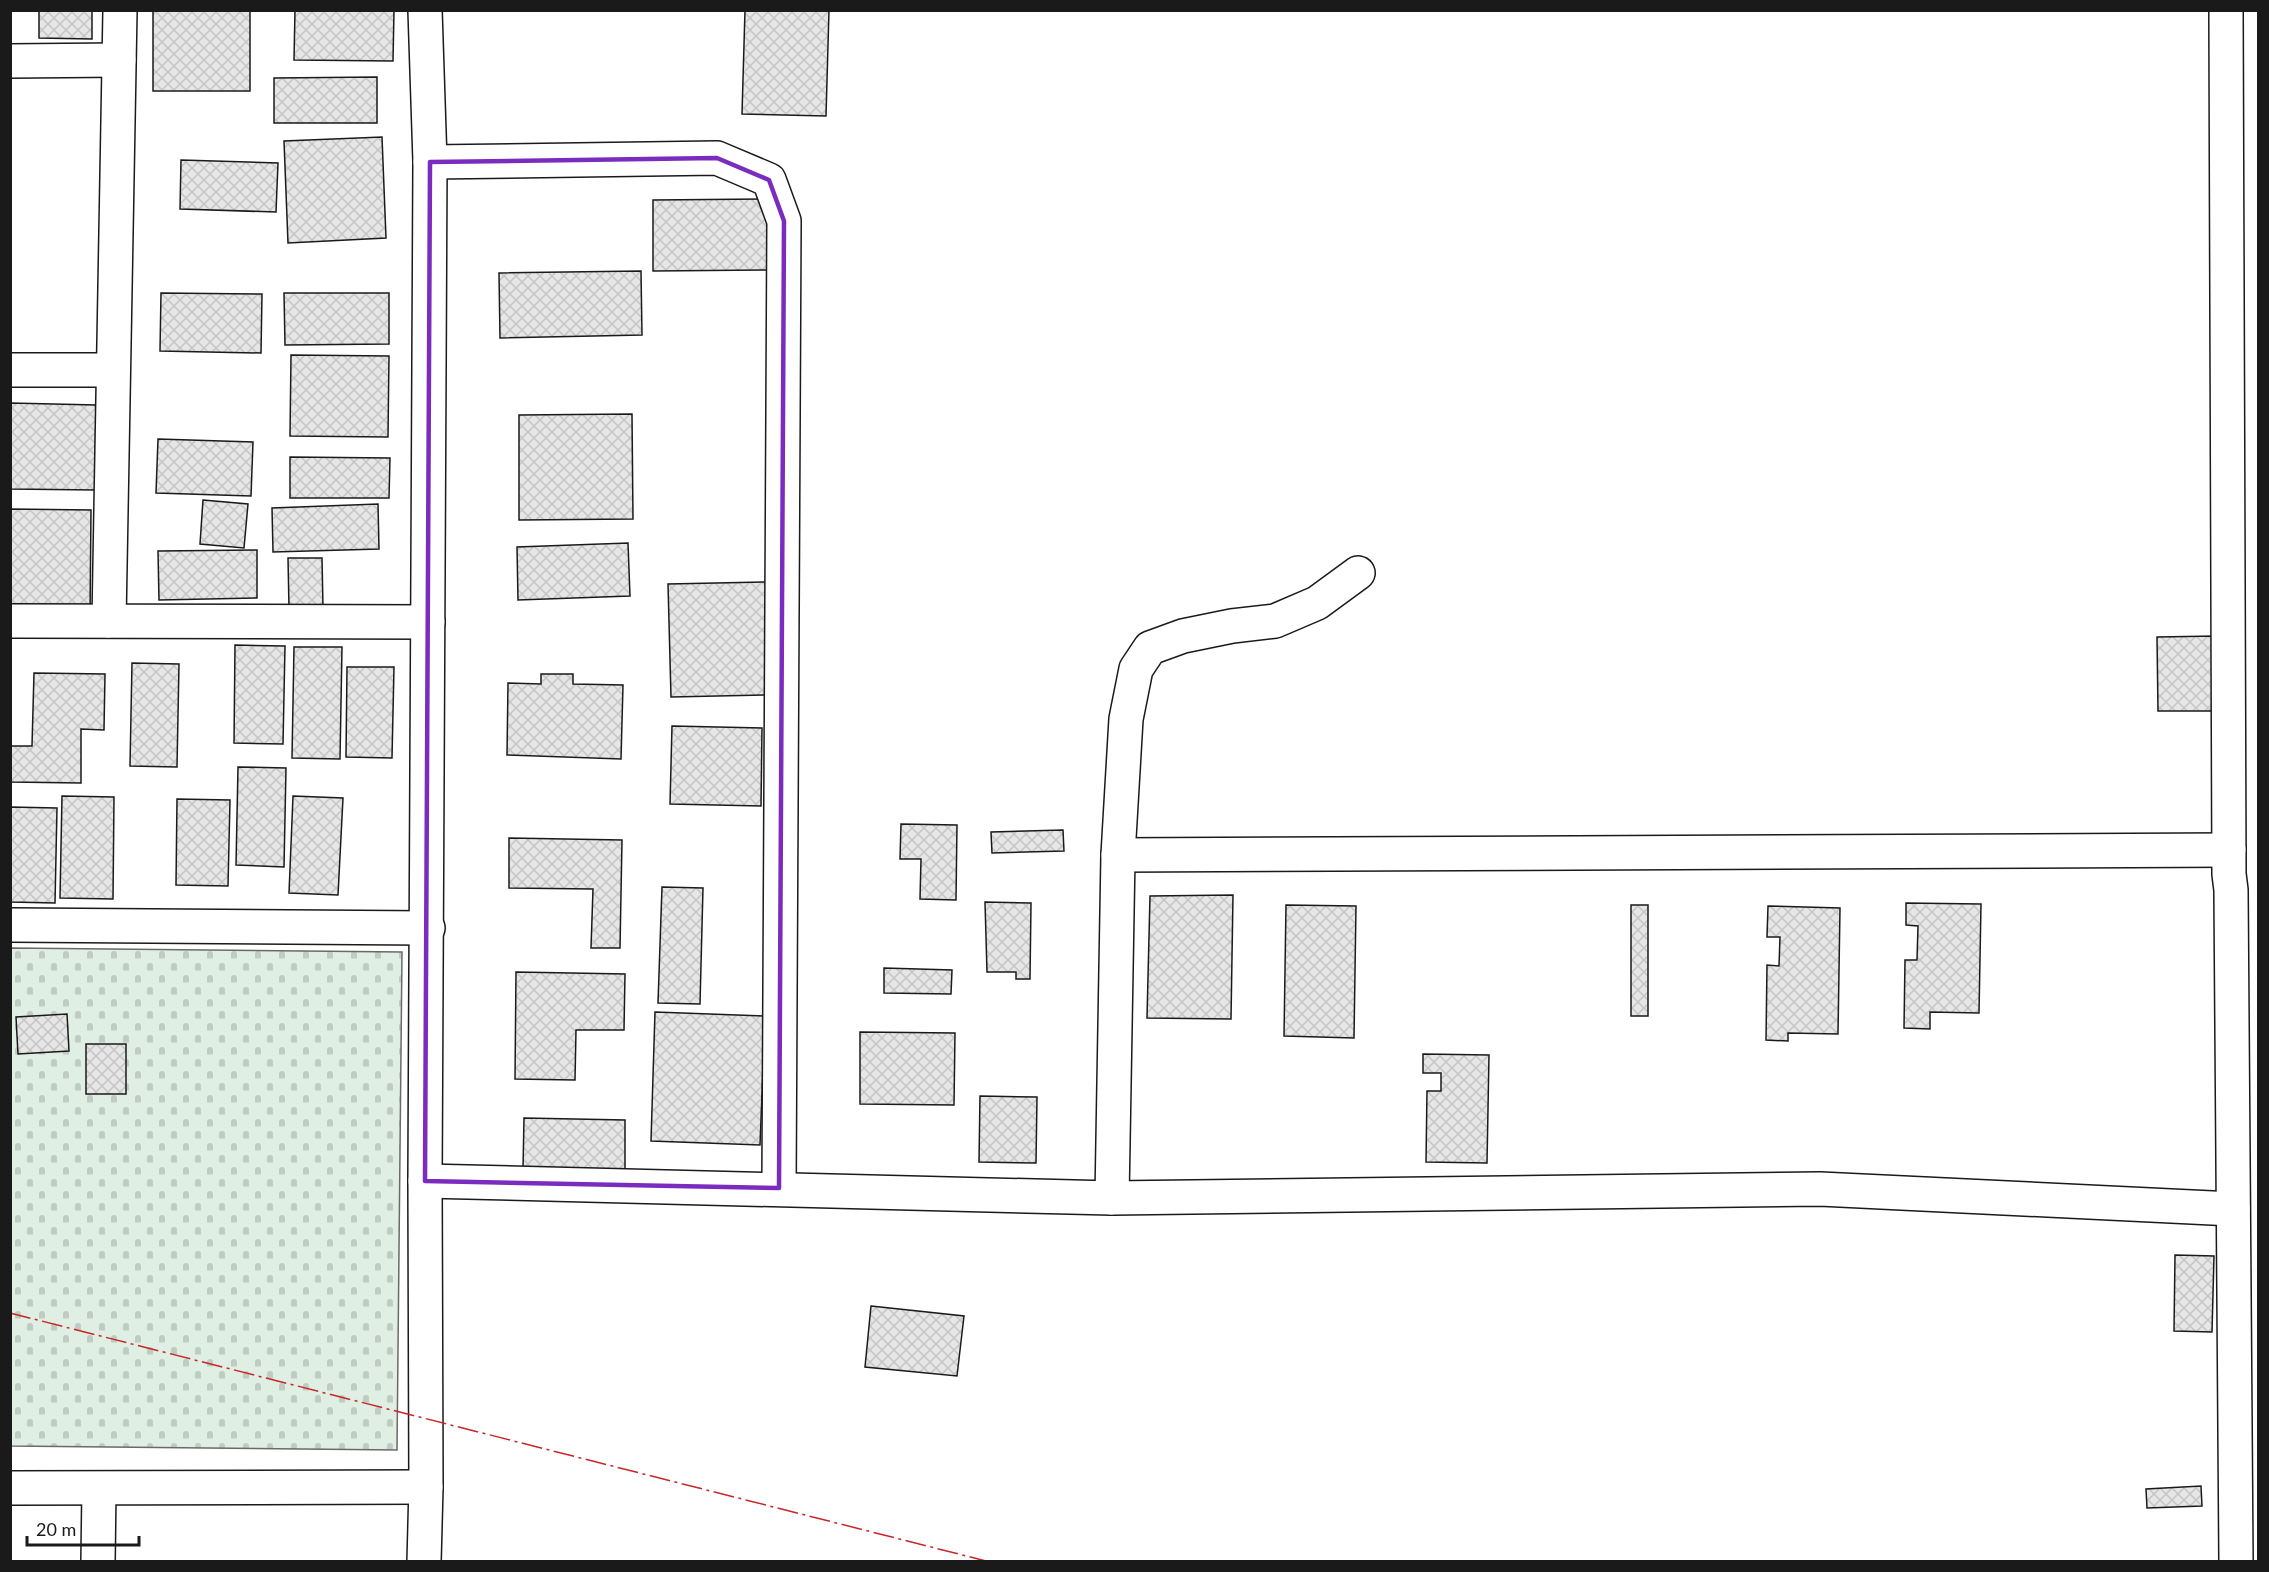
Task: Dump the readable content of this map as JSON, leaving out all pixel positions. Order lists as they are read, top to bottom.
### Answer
{
  "scale_bar": "20 m"
}
